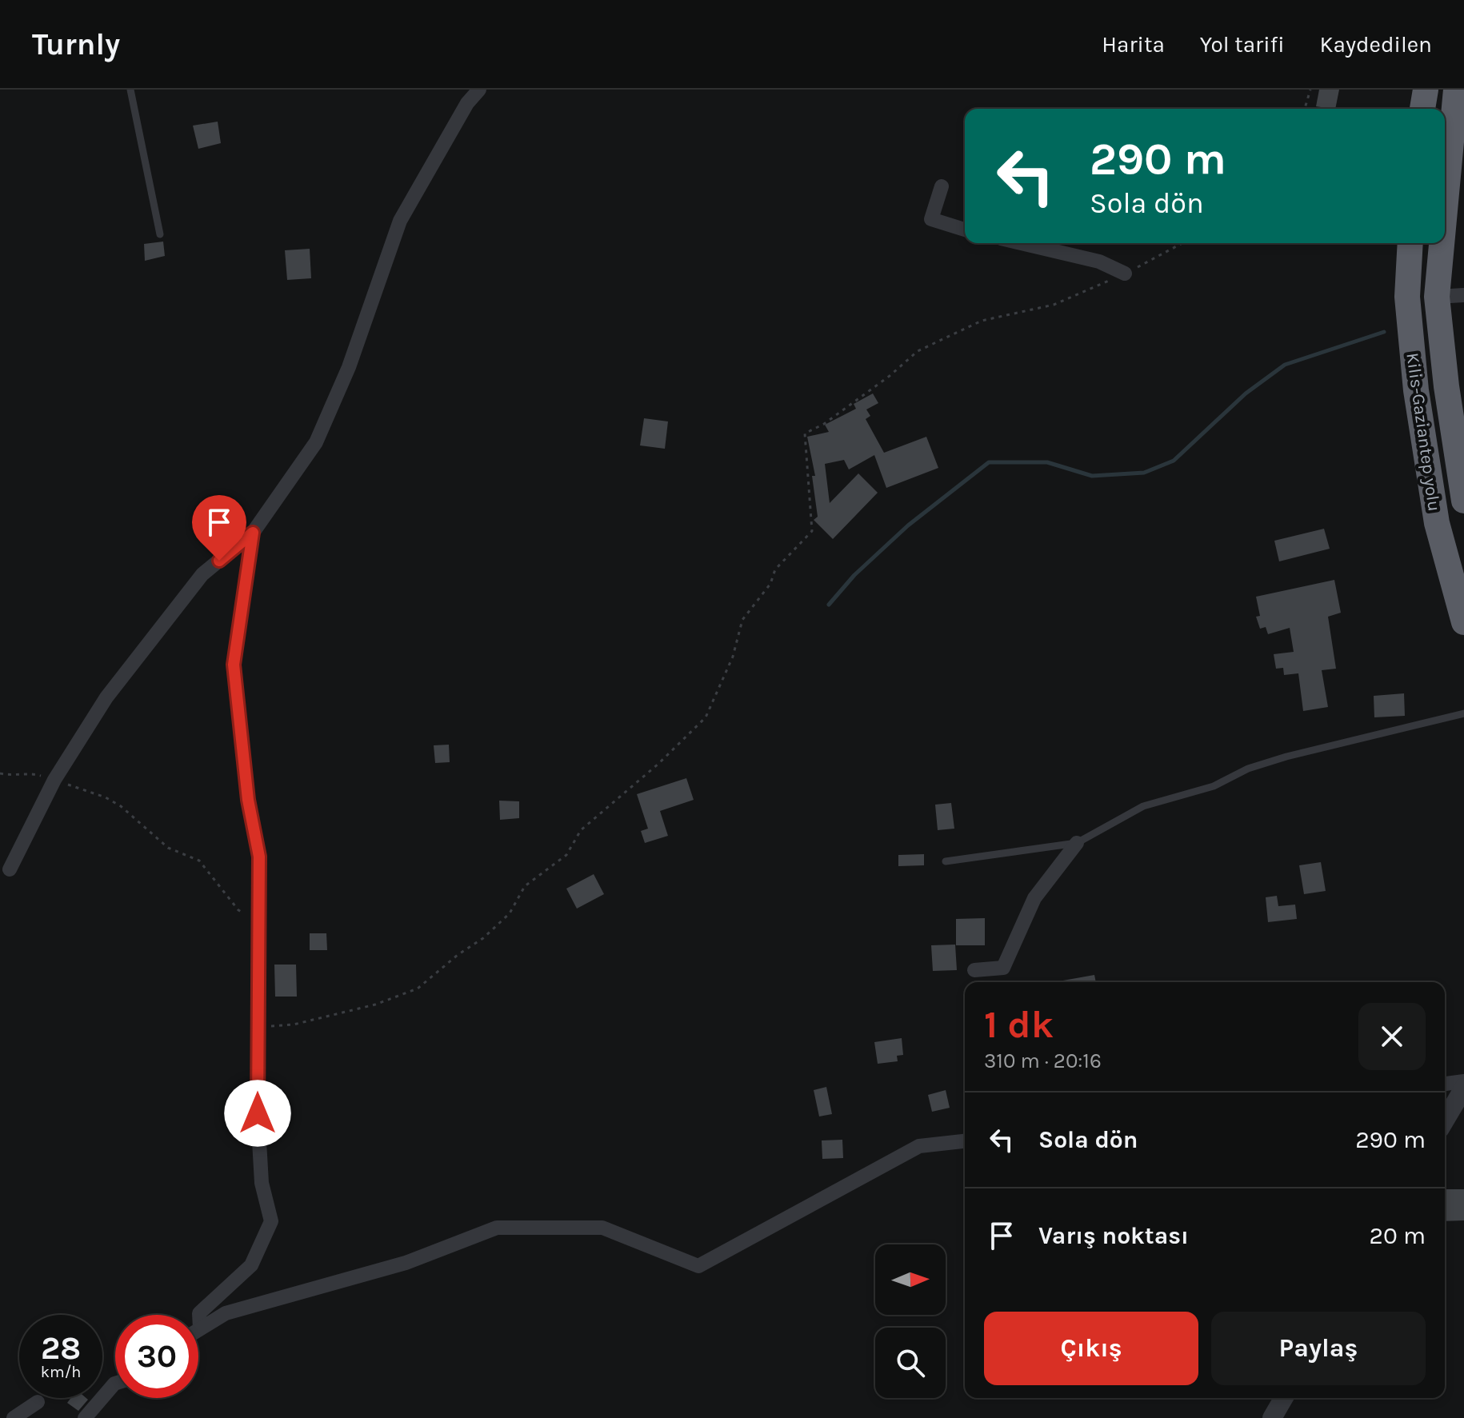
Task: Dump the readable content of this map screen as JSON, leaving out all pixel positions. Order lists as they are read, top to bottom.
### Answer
{
  "streets": {
    "highway": ["Kilis-Gaziantep yolu"]
  },
  "north": "right",
  "page": {
    "header": "Turnly",
    "nav": ["Harita", "Yol tarifi", "Kaydedilen"],
    "turn": ["290 m", "Sola dön"],
    "heading": ["1 dk", "310 m · 20:16"],
    "list": [
      {
        "name": "Sola dön",
        "value": "290 m"
      },
      {
        "name": "Varış noktası",
        "value": "20 m"
      }
    ],
    "buttons": ["Çıkış", "Paylaş"],
    "speed": "28 km/h",
    "limit": "30"
  }
}
